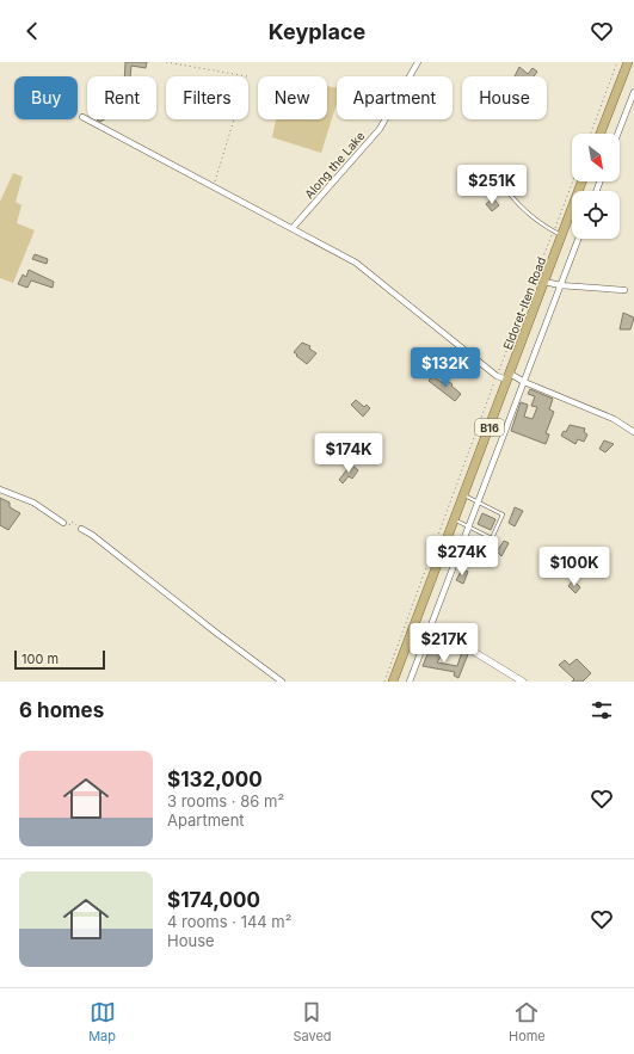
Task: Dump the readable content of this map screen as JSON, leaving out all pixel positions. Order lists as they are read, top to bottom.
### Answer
{
  "streets": {
    "main road": ["Eldoret-Iten Road", "B16"],
    "street": ["Along the Lake"]
  },
  "scale_bar": "100 m",
  "north": "bottom right",
  "page": {
    "header": "Keyplace",
    "chip": [
      "Buy",
      "Rent",
      "Filters",
      "New",
      "Apartment",
      "House"
    ],
    "price": [
      "$251K",
      "$132K",
      "$174K",
      "$274K",
      "$100K",
      "$217K"
    ],
    "scale": "100 m",
    "heading": "6 homes",
    "list": [
      {
        "name": "$132,000",
        "note": "3 rooms · 86 m² · Apartment"
      },
      {
        "name": "$174,000",
        "note": "4 rooms · 144 m² · House"
      }
    ],
    "tabs": ["Map", "Saved", "Home"]
  }
}
